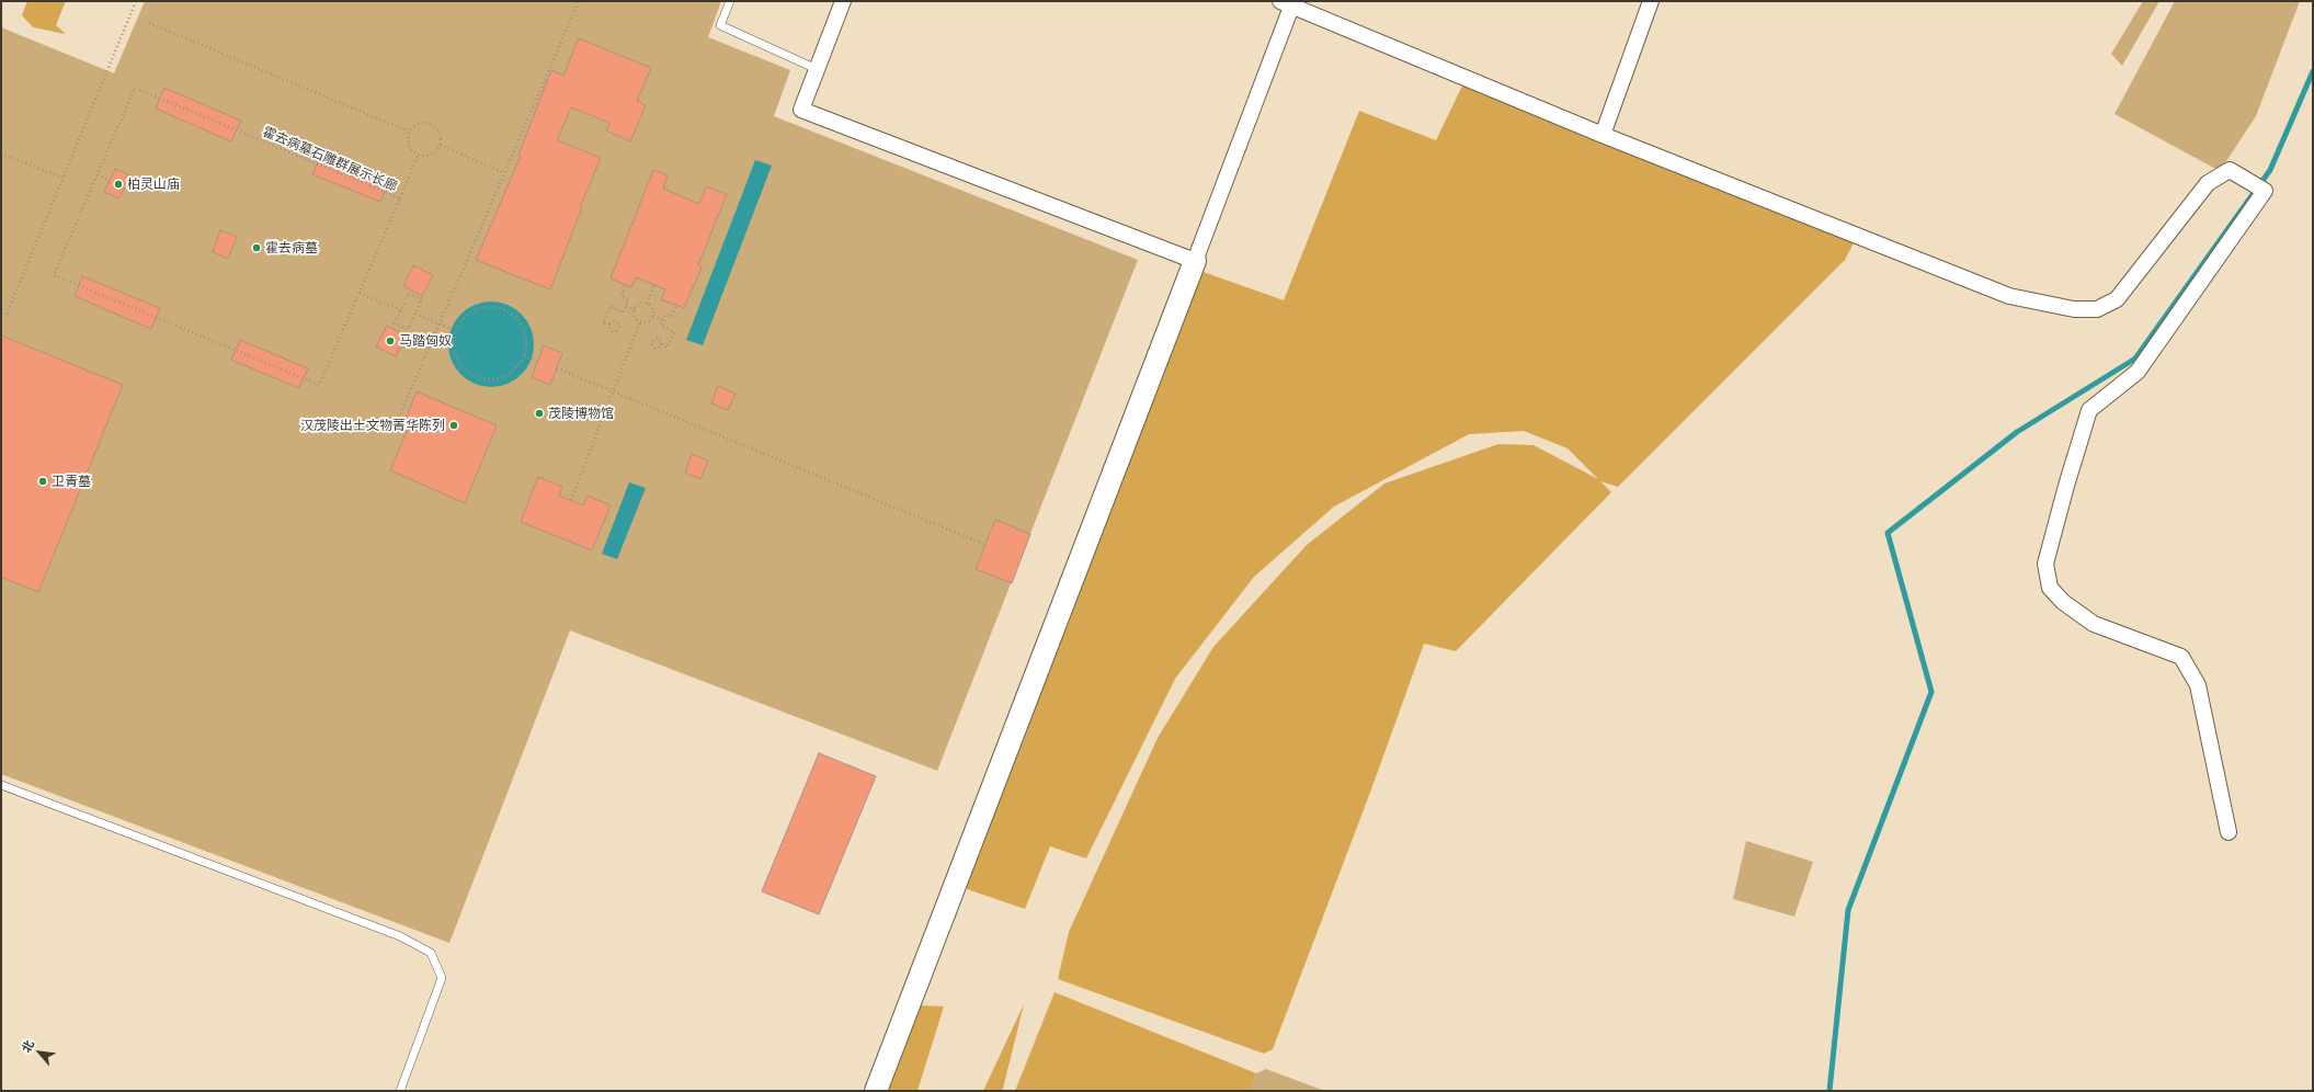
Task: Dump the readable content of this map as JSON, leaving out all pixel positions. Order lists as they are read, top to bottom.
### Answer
{
  "streets": {
    "path": ["霍去病墓石雕群展示长廊"]
  },
  "places": [
    "柏灵山庙",
    "霍去病墓",
    "马踏匈奴",
    "茂陵博物馆",
    "汉茂陵出土文物菁华陈列",
    "卫青墓"
  ],
  "north": "top left"
}
